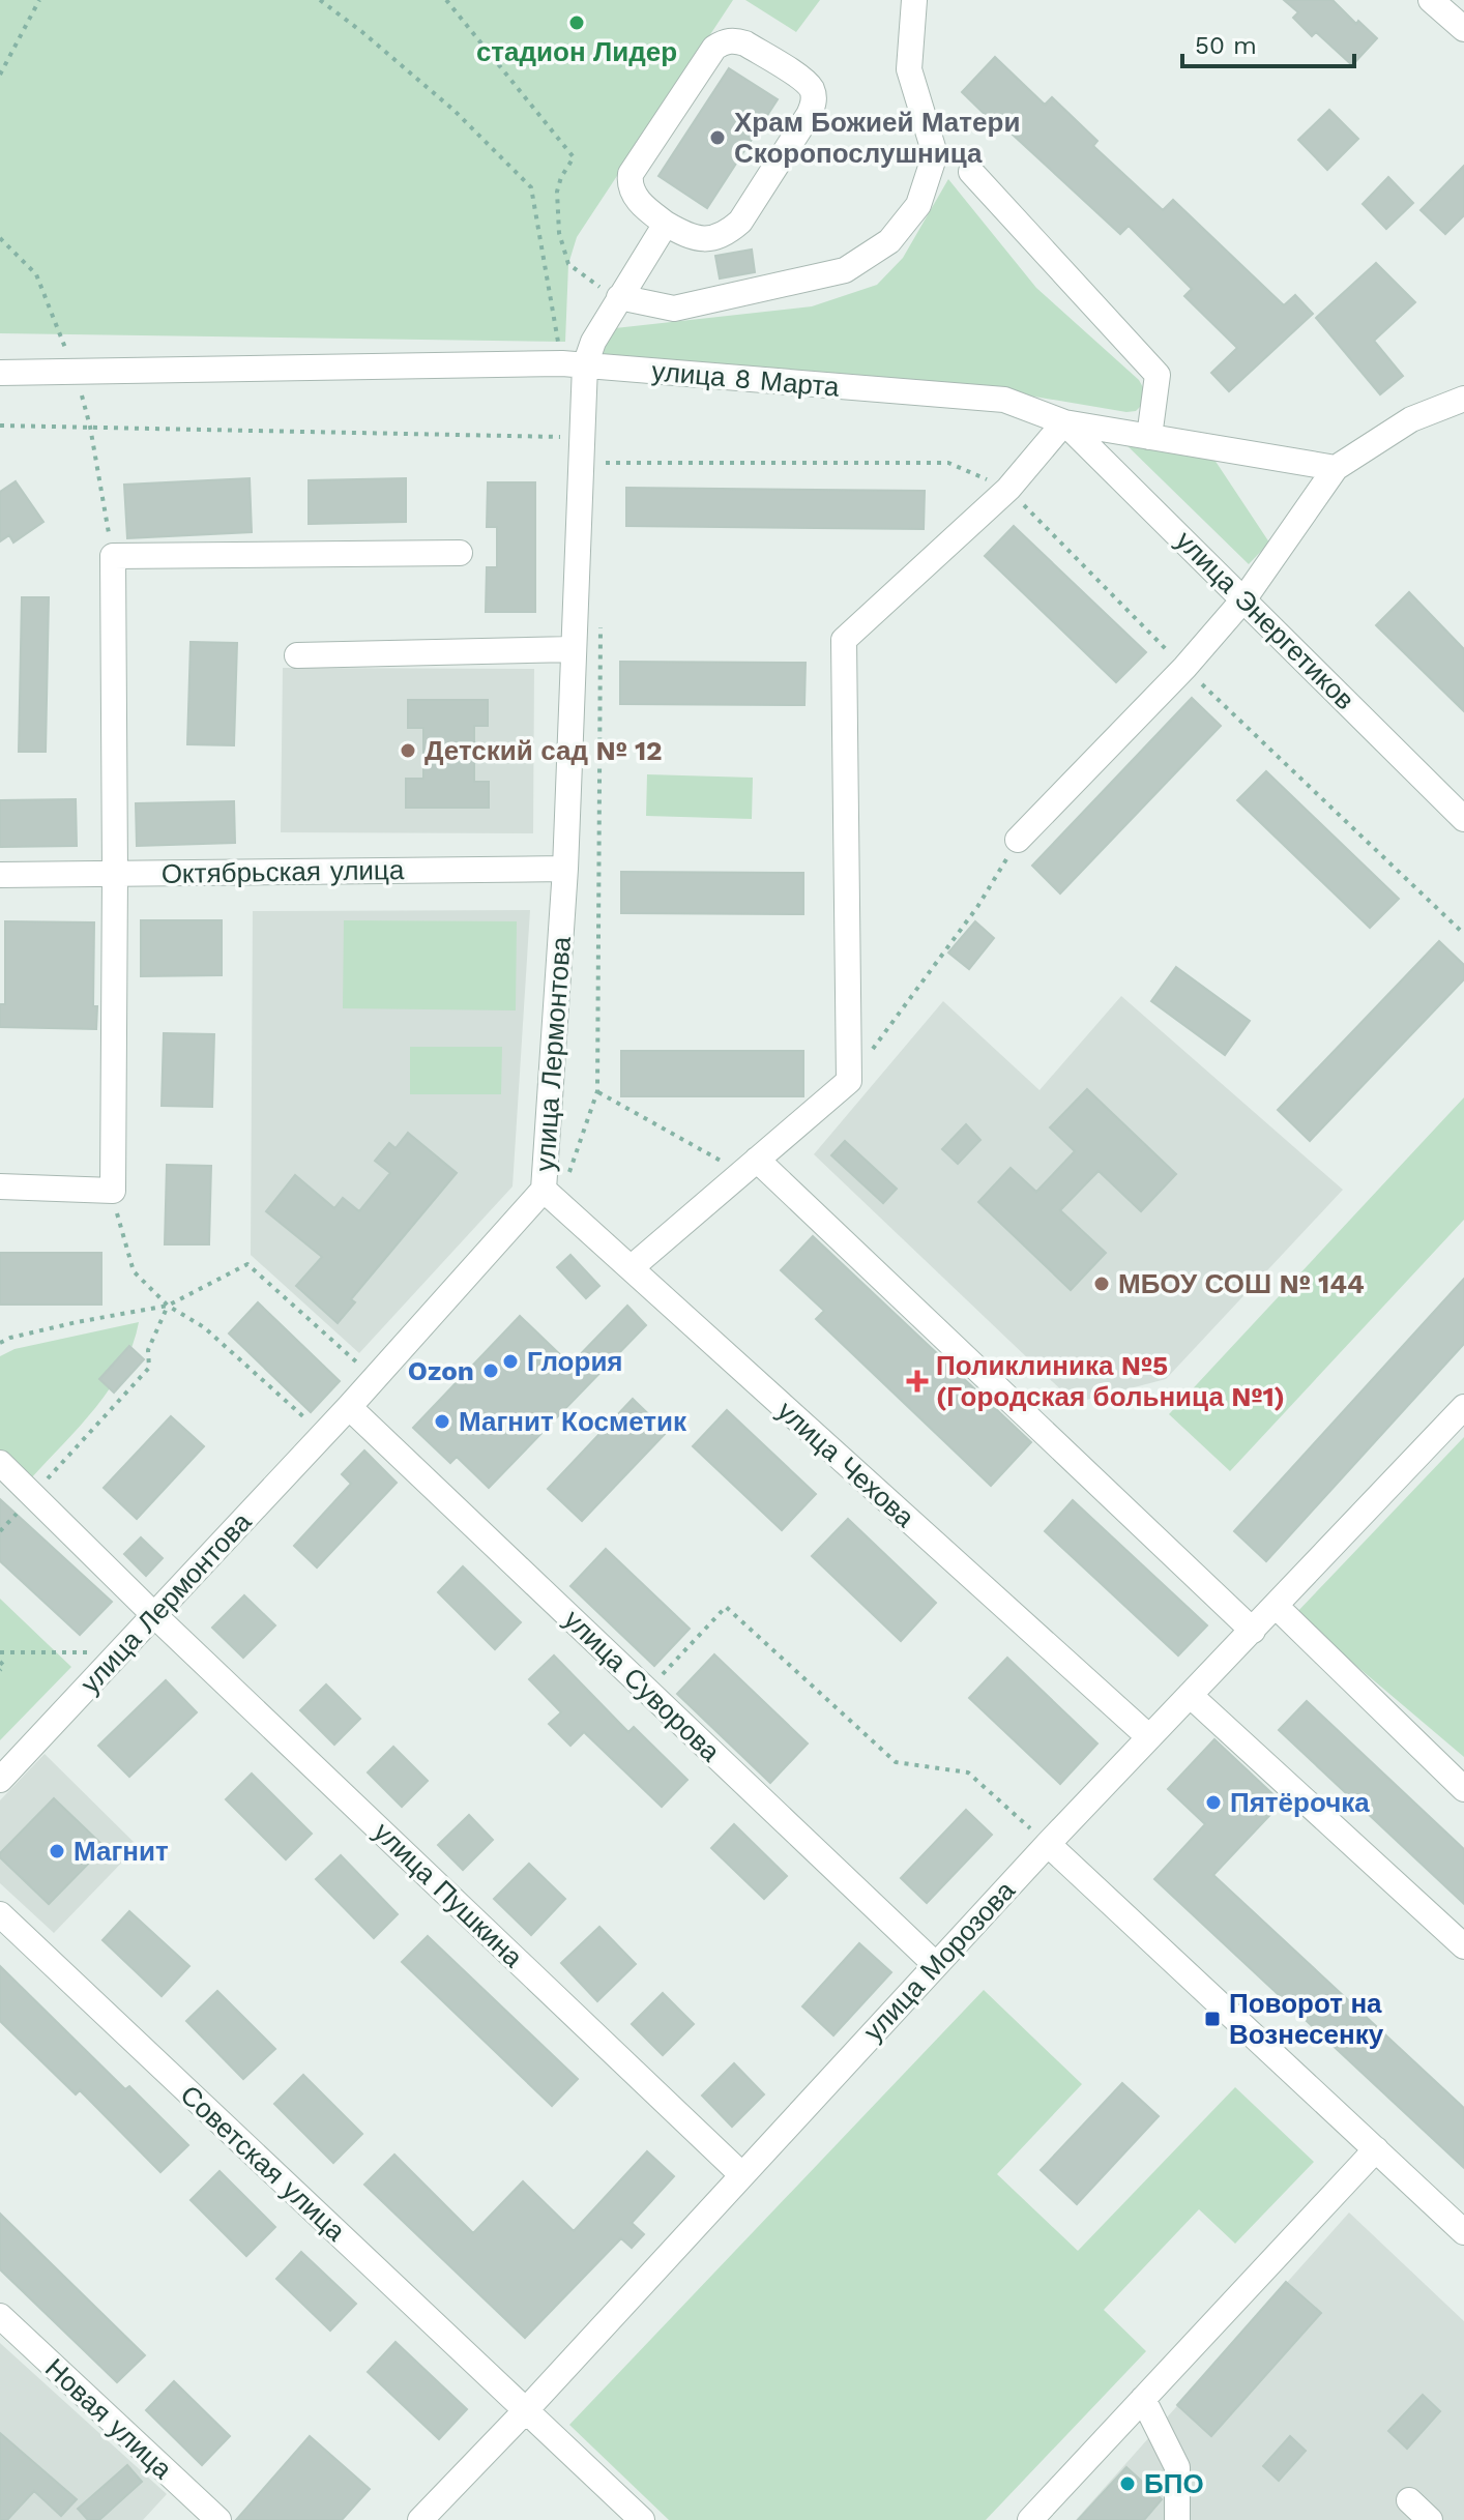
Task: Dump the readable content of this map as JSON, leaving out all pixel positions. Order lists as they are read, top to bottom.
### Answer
{
  "streets": {
    "street": [
      "улица 8 Марта",
      "улица Энергетиков",
      "Октябрьская улица",
      "улица Лермонтова",
      "улица Чехова",
      "улица Суворова",
      "улица Пушкина",
      "улица Морозова",
      "Советская улица",
      "Новая улица"
    ]
  },
  "crossings": [
    ["улица 8 Марта", "улица Энергетиков"],
    ["улица 8 Марта", "улица Лермонтова"],
    ["Октябрьская улица", "улица Лермонтова"],
    ["улица Лермонтова", "улица Чехова"],
    ["улица Лермонтова", "улица Суворова"],
    ["улица Лермонтова", "улица Пушкина"],
    ["улица Чехова", "улица Морозова"],
    ["улица Суворова", "улица Морозова"],
    ["улица Пушкина", "улица Морозова"],
    ["улица Морозова", "Советская улица"]
  ],
  "places": {
    "other": [
      "стадион Лидер",
      "Храм Божией Матери Скоропослушница",
      "Детский сад № 12",
      "МБОУ СОШ № 144",
      "Глория",
      "Ozon",
      "Магнит Косметик",
      "Пятёрочка",
      "Магнит",
      "БПО"
    ],
    "health": ["Поликлиника №5 (Городская больница №1)"],
    "transit": ["Поворот на Вознесенку"]
  },
  "scale_bar": "50 m"
}
